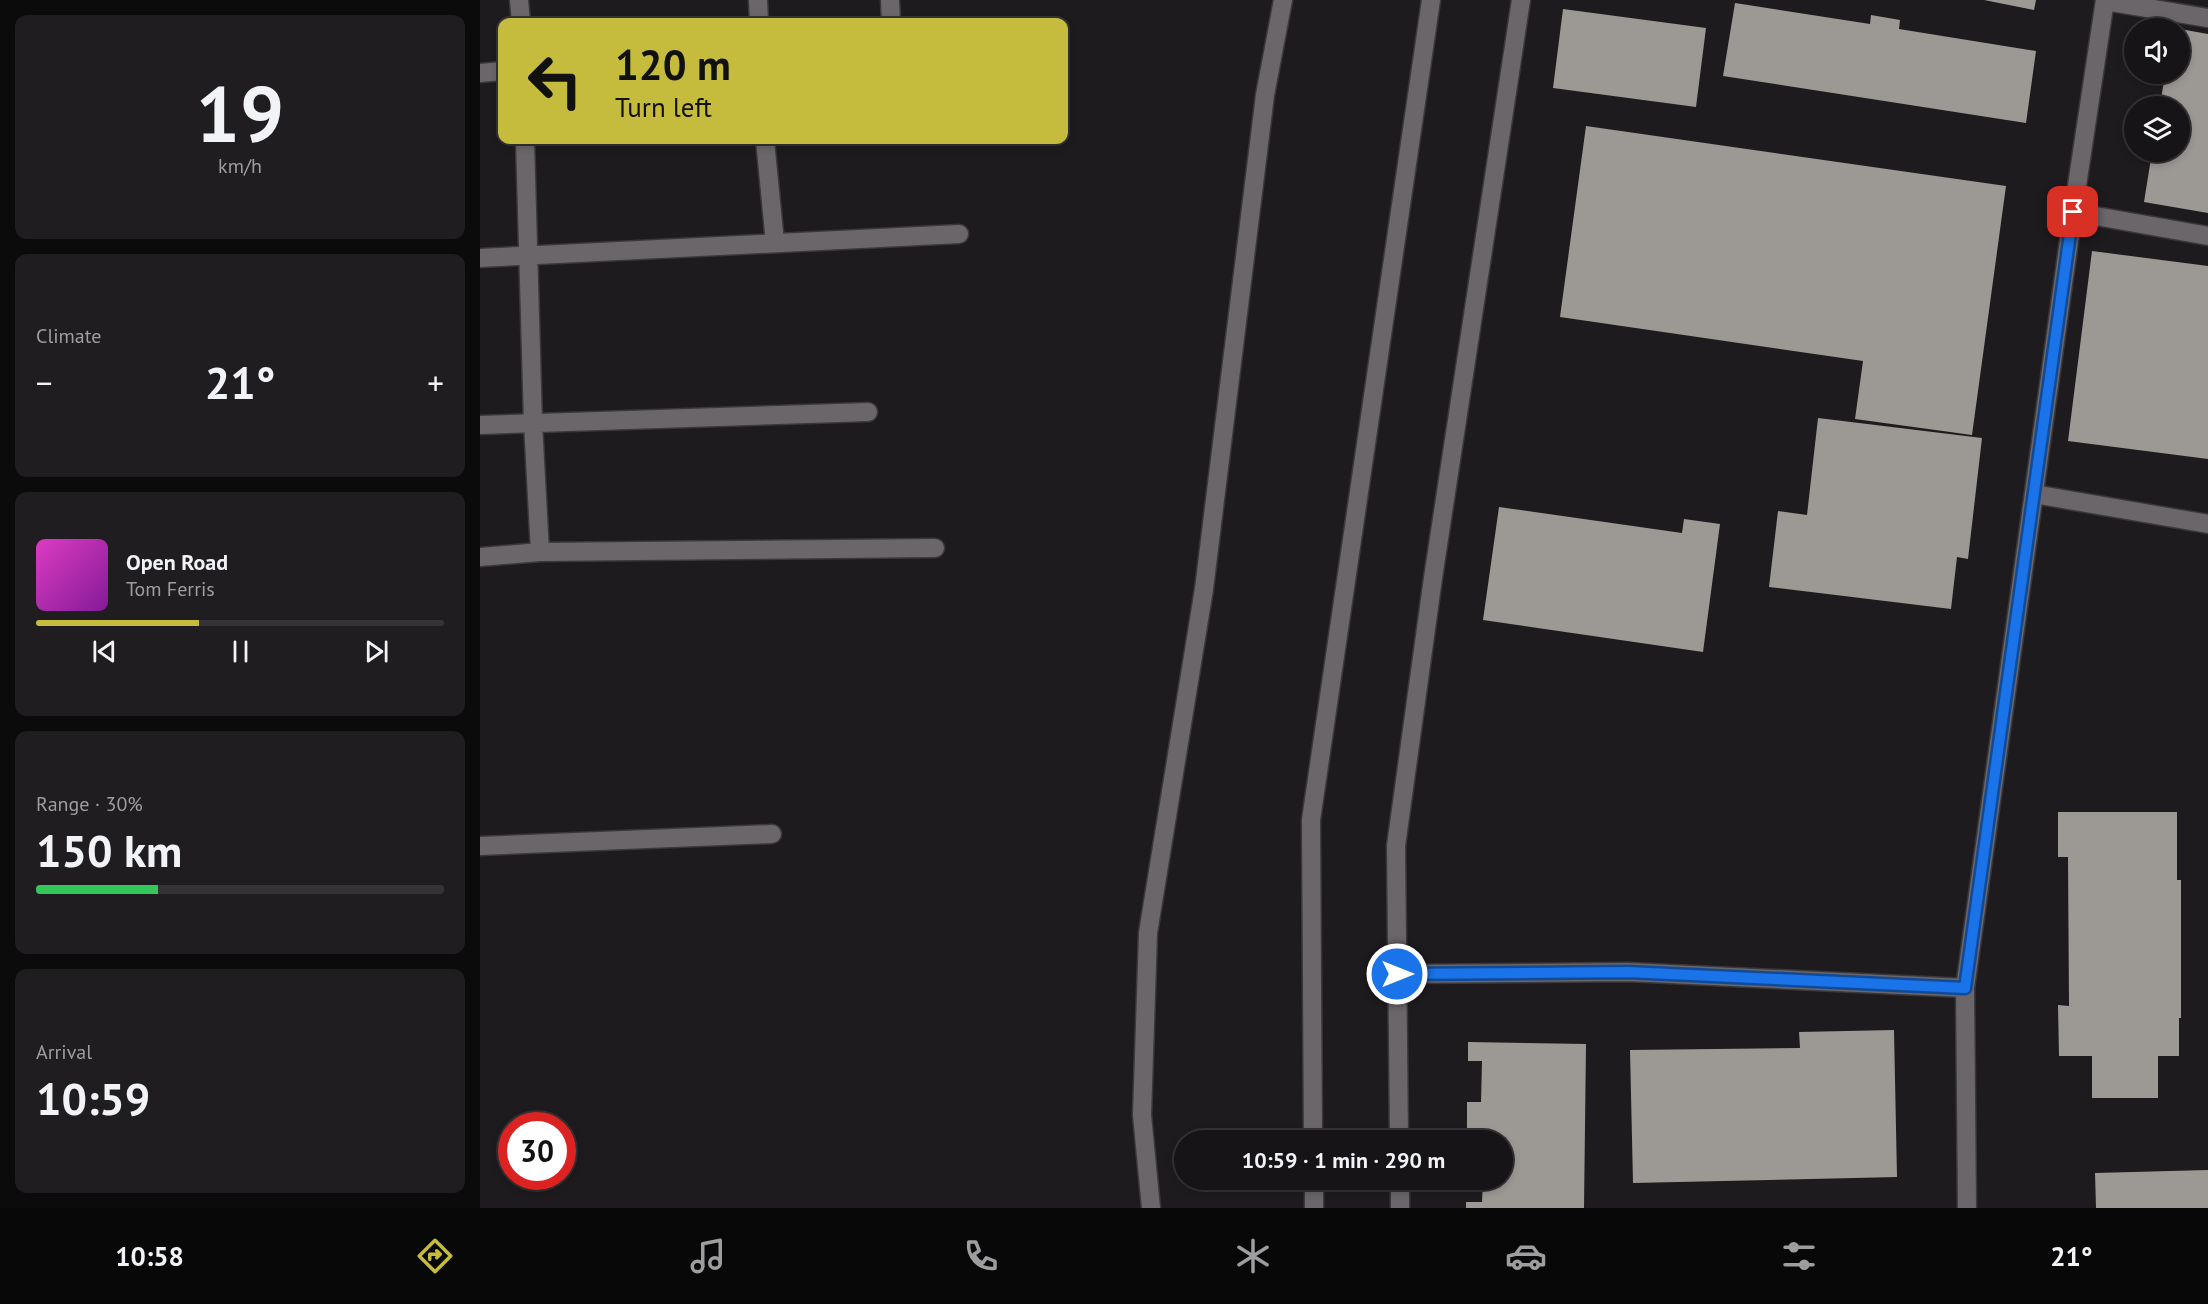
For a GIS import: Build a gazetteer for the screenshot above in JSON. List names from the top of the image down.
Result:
{
  "page": {
    "tile": [
      ["19", "km/h"],
      "Climate",
      ["Range · 30%", "150 km"],
      ["Arrival", "10:59"]
    ],
    "turn": ["120 m", "Turn left"],
    "heat": ["−", "21°", "+"],
    "song": ["Open Road", "Tom Ferris"],
    "limit": "30",
    "trip": "10:59 · 1 min · 290 m",
    "tabs": ["10:58", "21°"]
  }
}
